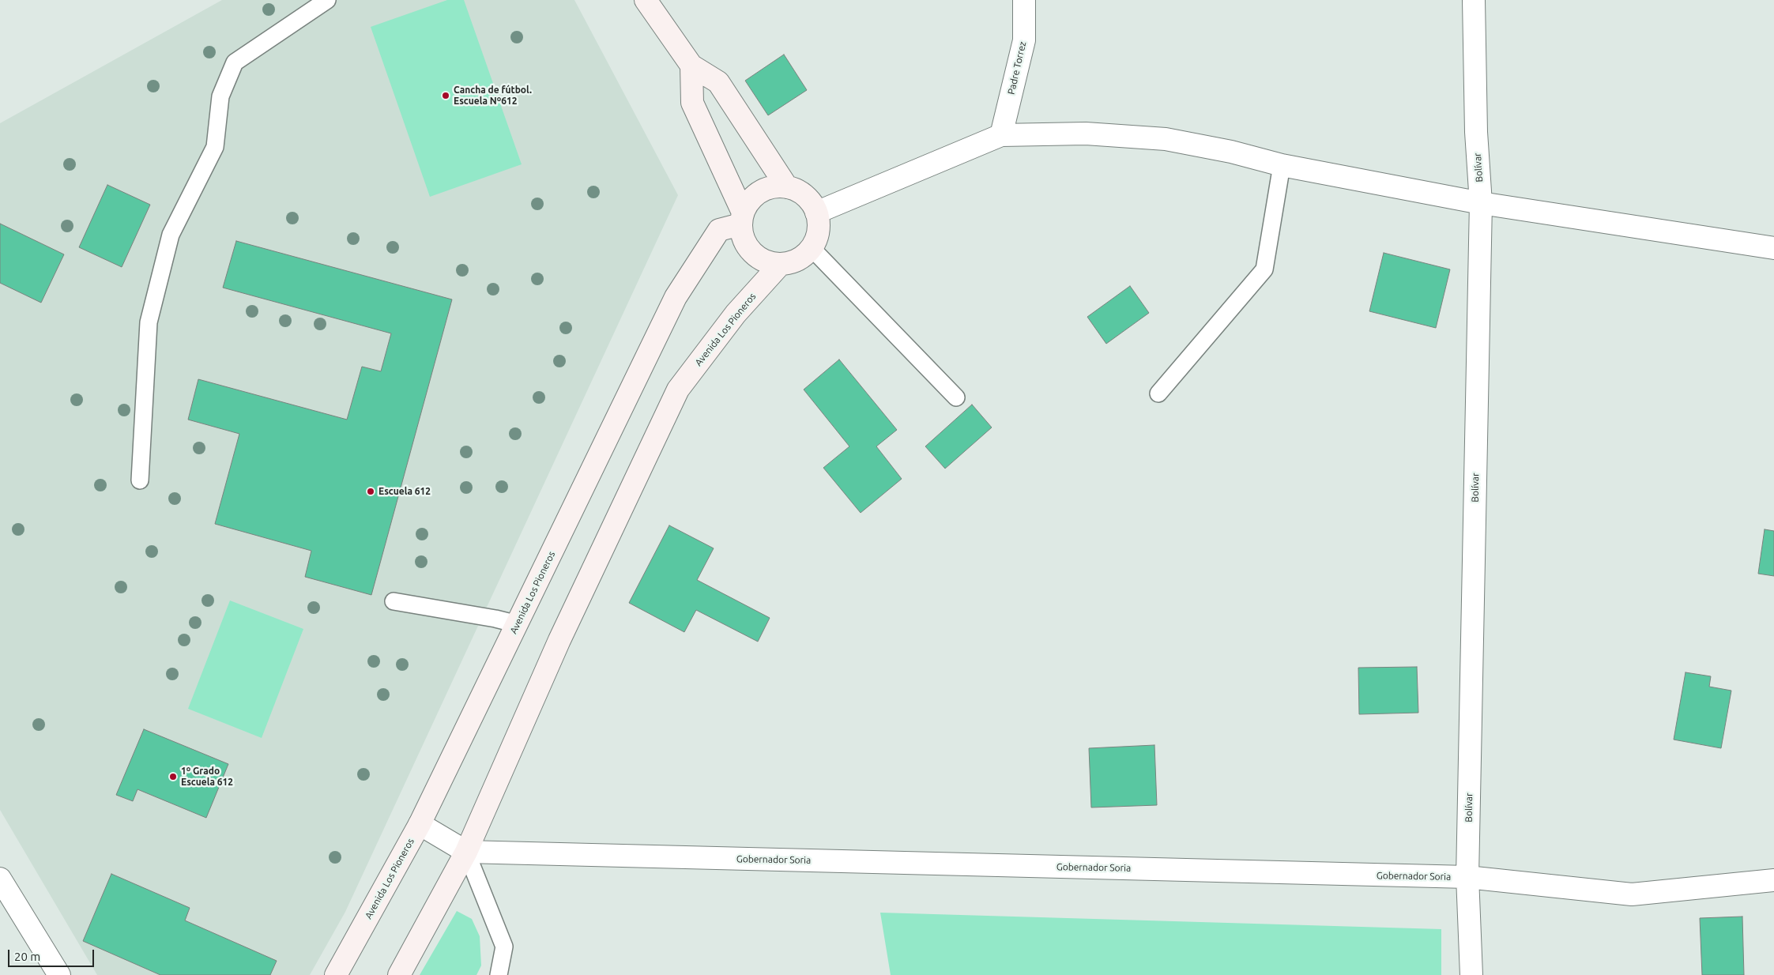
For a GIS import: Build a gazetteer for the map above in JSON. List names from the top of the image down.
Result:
{
  "streets": {
    "main road": ["Avenida Los Pioneros"],
    "street": ["Padre Torrez", "Bolívar", "Gobernador Soria"]
  },
  "crossings": [
    ["Bolívar", "Gobernador Soria"],
    ["Avenida Los Pioneros", "Gobernador Soria"]
  ],
  "places": ["Cancha de fútbol. Escuela Nº612", "Escuela 612", "1º Grado Escuela 612"],
  "scale_bar": "20 m"
}
